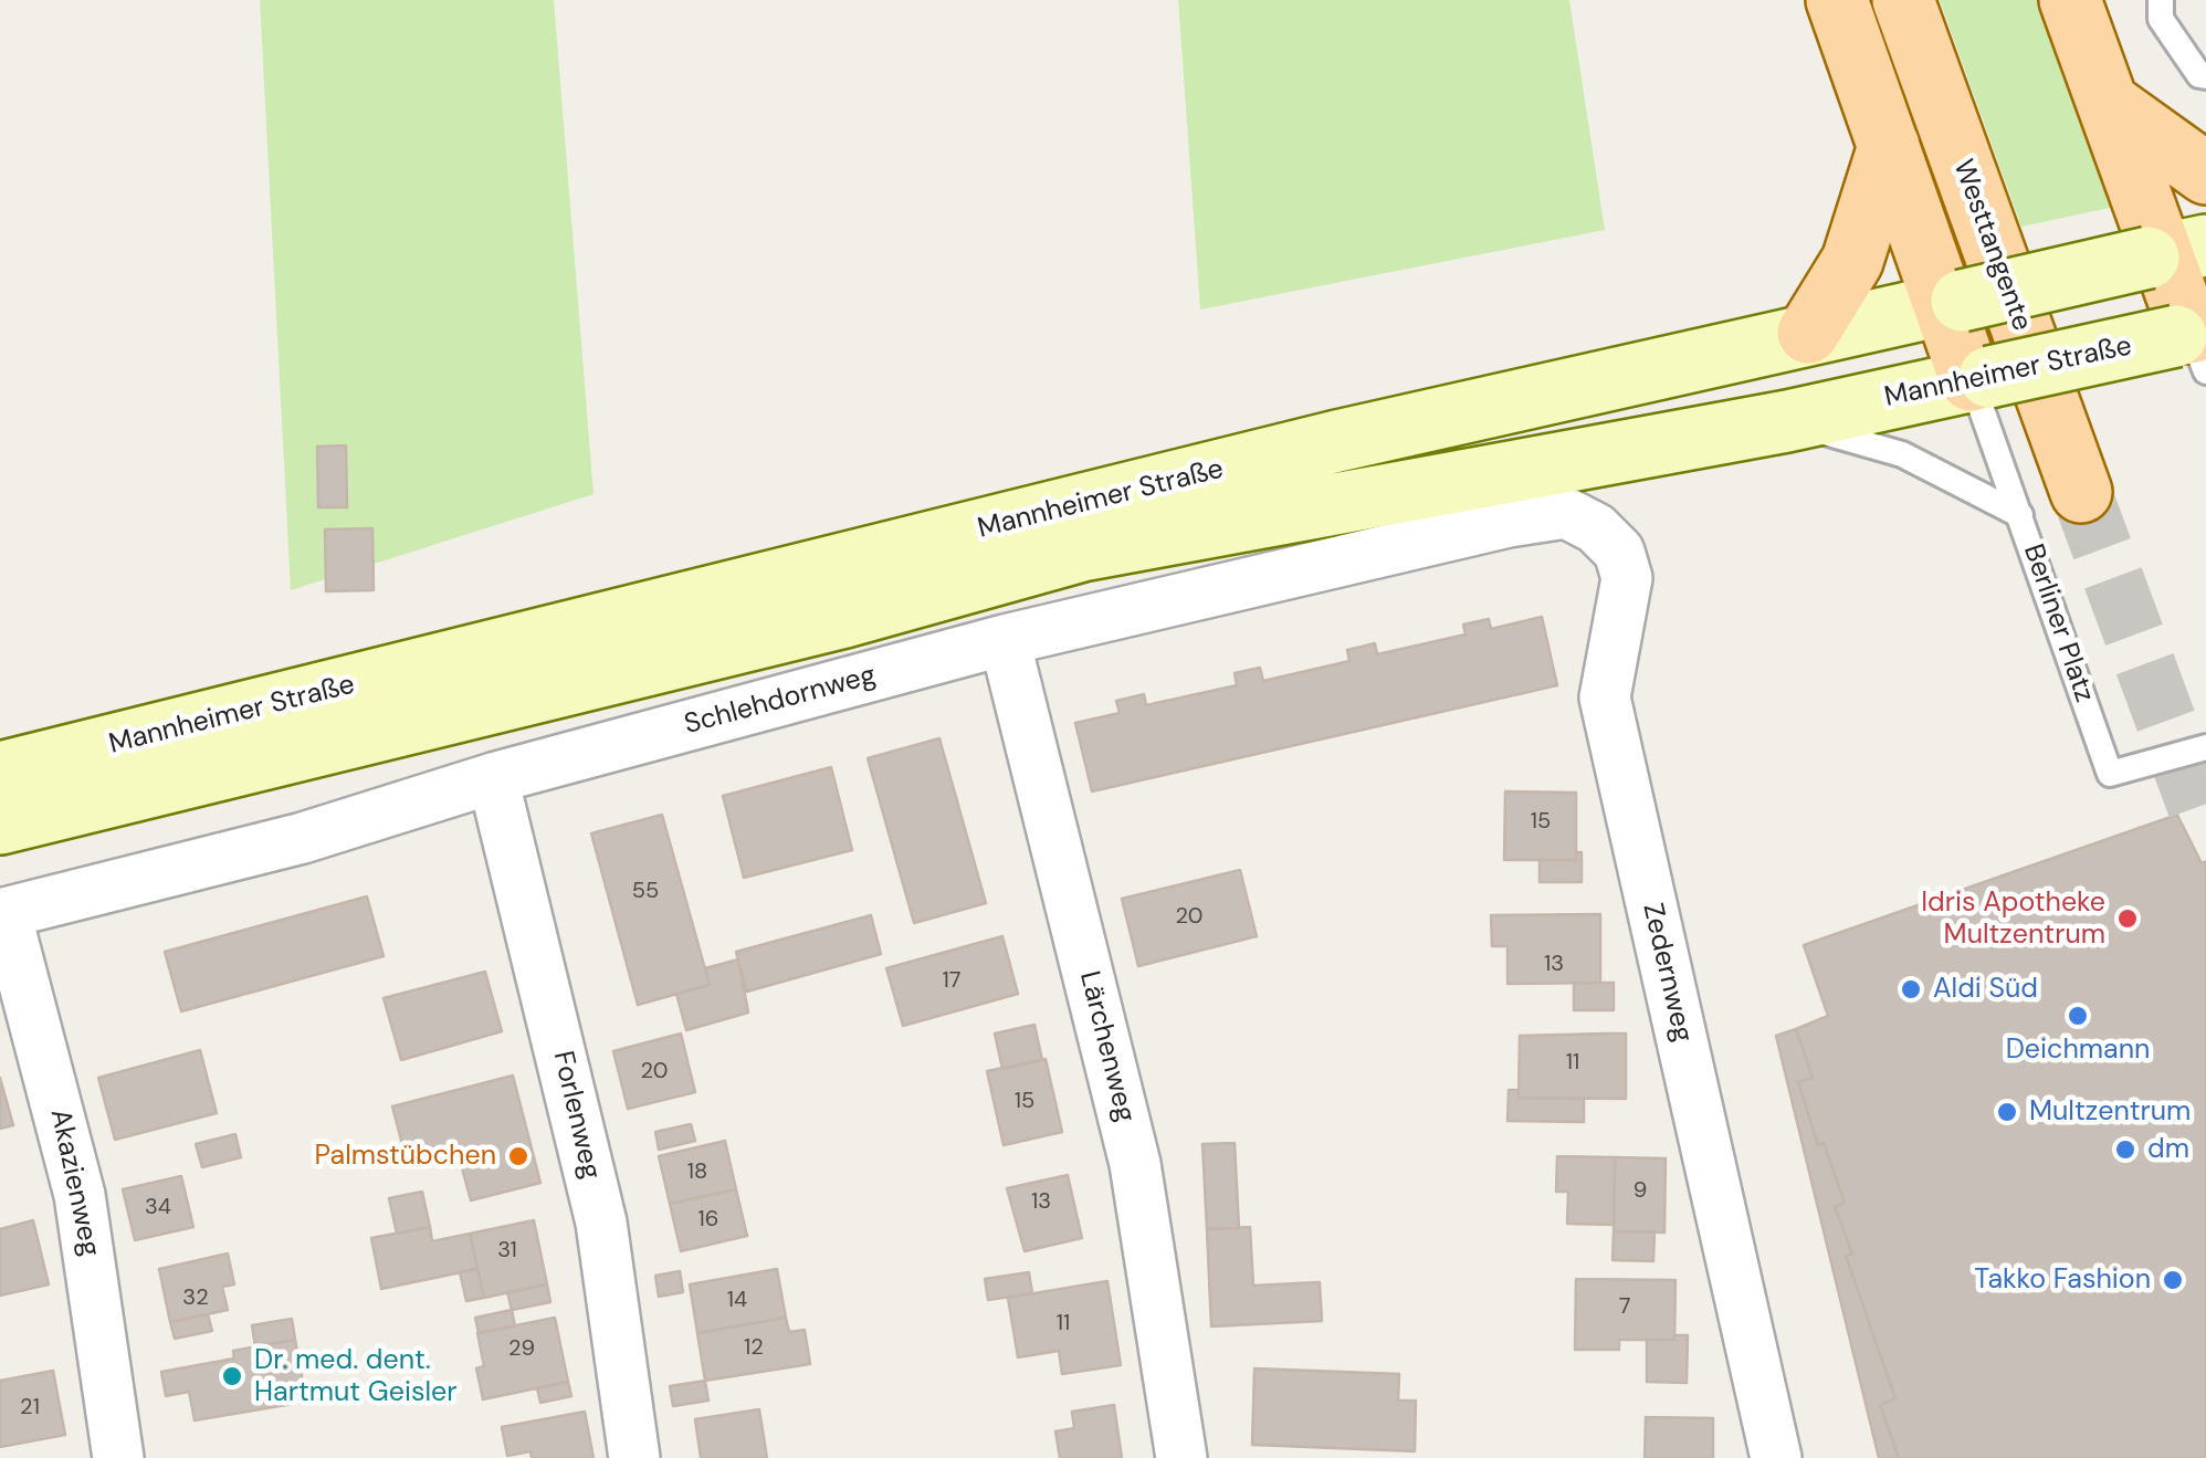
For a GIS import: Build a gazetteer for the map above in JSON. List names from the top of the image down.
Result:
{
  "streets": {
    "main road": ["Westtangente", "Mannheimer Straße"],
    "street": [
      "Schlehdornweg",
      "Zedernweg",
      "Lärchenweg",
      "Forlenweg",
      "Akazienweg"
    ],
    "lane": ["Berliner Platz"]
  },
  "crossings": [
    ["Mannheimer Straße", "Berliner Platz"],
    ["Schlehdornweg", "Zedernweg"],
    ["Schlehdornweg", "Lärchenweg"],
    ["Schlehdornweg", "Forlenweg"],
    ["Schlehdornweg", "Akazienweg"]
  ],
  "places": [
    "Idris Apotheke Multzentrum",
    "Aldi Süd",
    "Deichmann",
    "Multzentrum",
    "dm",
    "Palmstübchen",
    "Takko Fashion",
    "Dr. med. dent. Hartmut Geisler"
  ],
  "house_numbers": [
    "15",
    "55",
    "20",
    "13",
    "17",
    "11",
    "20",
    "15",
    "18",
    "9",
    "13",
    "34",
    "16",
    "31",
    "32",
    "14",
    "7",
    "11",
    "12",
    "29",
    "21"
  ]
}
